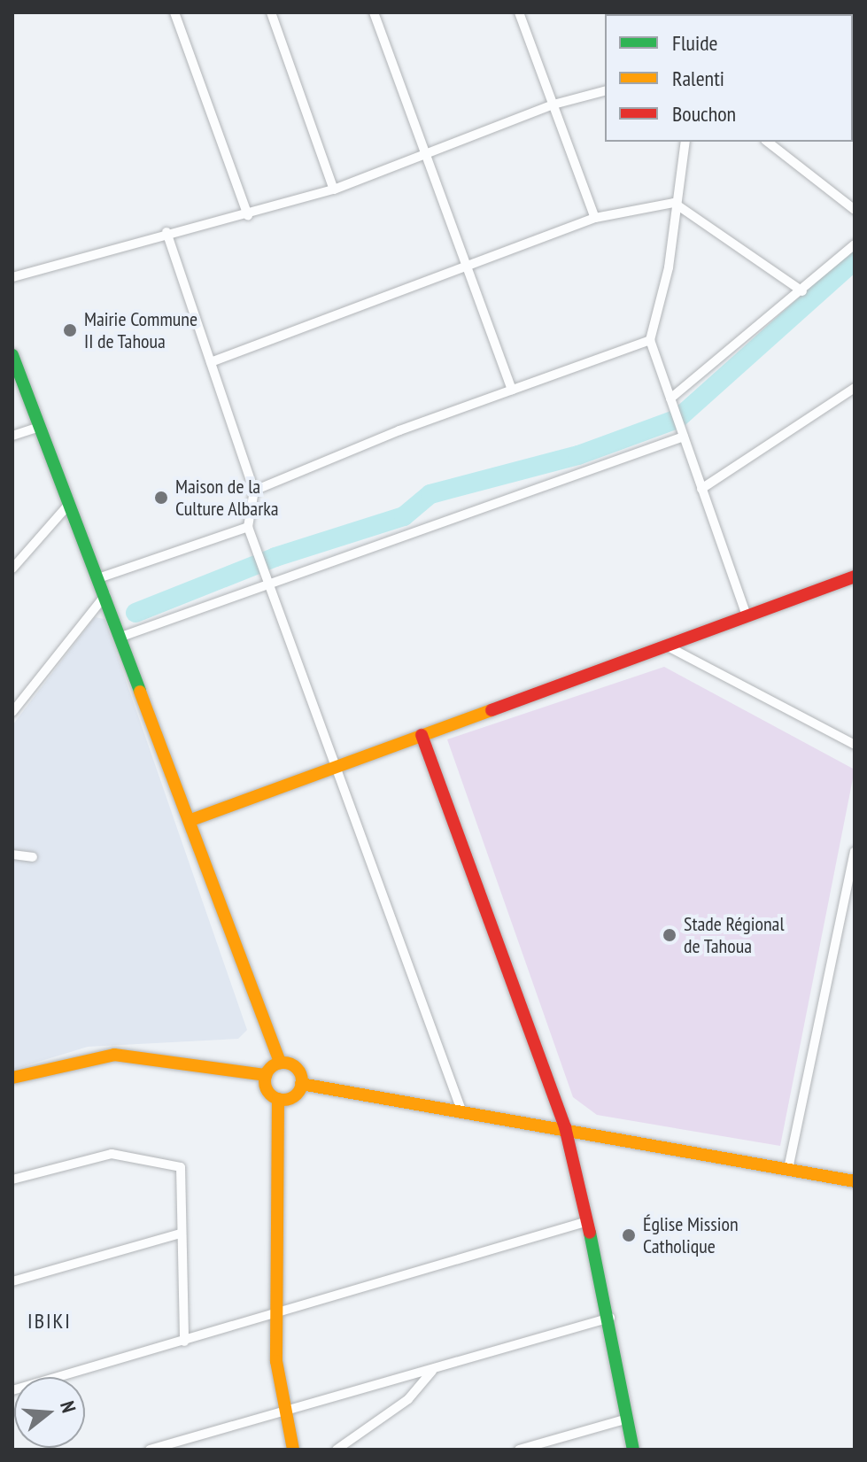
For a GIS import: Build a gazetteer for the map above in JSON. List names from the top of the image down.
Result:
{
  "districts": ["IBIKI"],
  "places": [
    "Mairie Commune II de Tahoua",
    "Maison de la Culture Albarka",
    "Stade Régional de Tahoua",
    "Église Mission Catholique"
  ],
  "legend": ["Fluide", "Ralenti", "Bouchon"],
  "north": "right"
}
